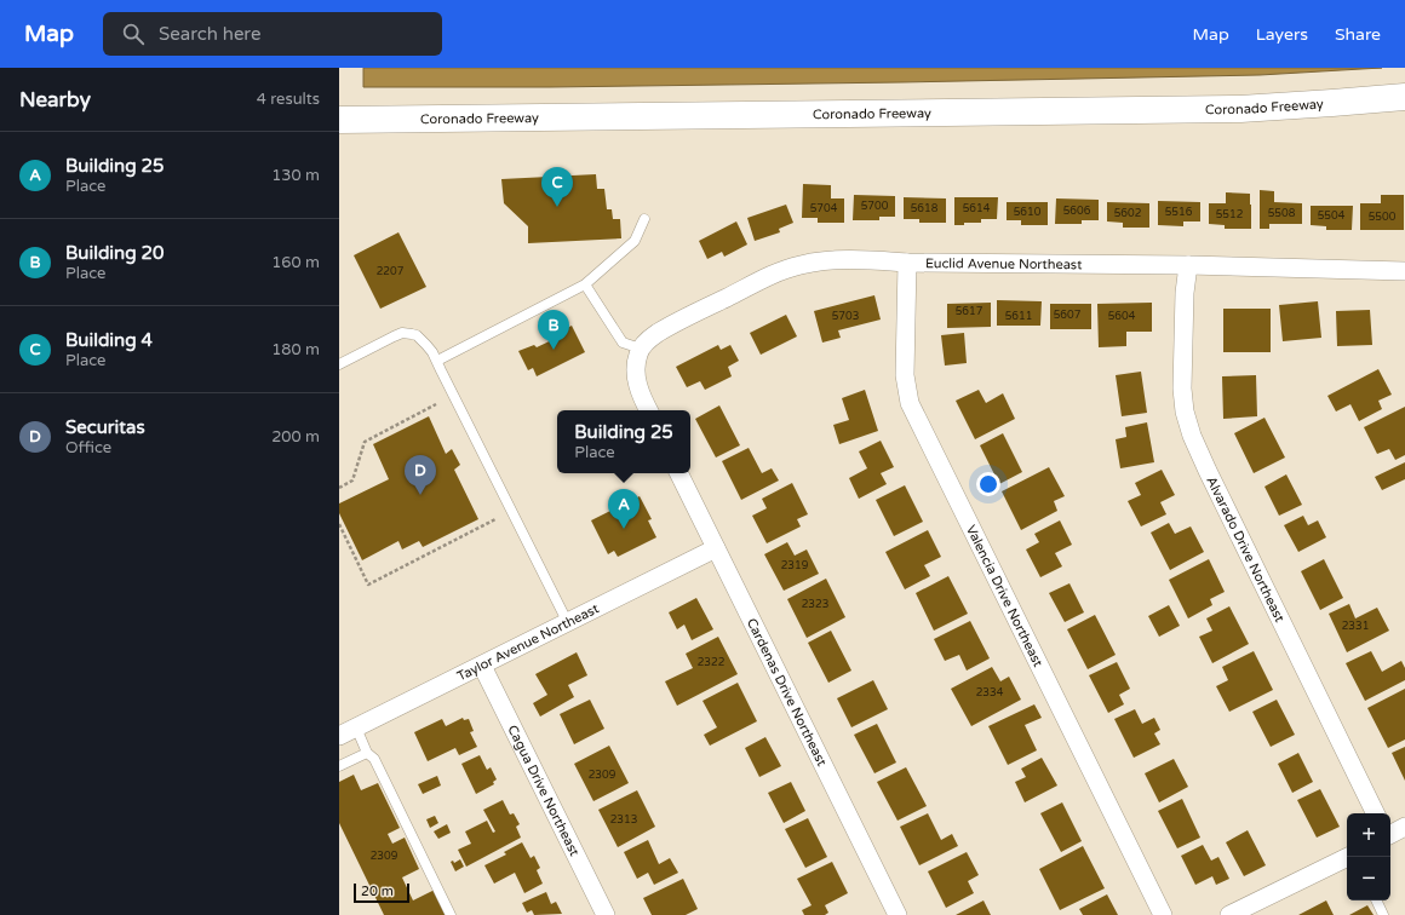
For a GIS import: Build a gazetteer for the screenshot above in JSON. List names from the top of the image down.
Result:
{
  "streets": {
    "highway": ["Coronado Freeway"],
    "street": [
      "Euclid Avenue Northeast",
      "Alvarado Drive Northeast",
      "Valencia Drive Northeast",
      "Taylor Avenue Northeast",
      "Cardenas Drive Northeast",
      "Cagua Drive Northeast"
    ]
  },
  "crossings": [
    ["Euclid Avenue Northeast", "Alvarado Drive Northeast"],
    ["Euclid Avenue Northeast", "Valencia Drive Northeast"],
    ["Taylor Avenue Northeast", "Cardenas Drive Northeast"],
    ["Taylor Avenue Northeast", "Cagua Drive Northeast"]
  ],
  "house_numbers": [
    "5700",
    "5704",
    "5618",
    "5614",
    "5606",
    "5610",
    "5516",
    "5602",
    "5508",
    "5512",
    "5504",
    "5500",
    "2207",
    "5617",
    "5607",
    "5703",
    "5611",
    "5604",
    "2319",
    "2323",
    "2331",
    "2322",
    "2334",
    "2309",
    "2313",
    "2309"
  ],
  "scale_bar": "20 m",
  "page": {
    "header": "Map",
    "search": "Search here",
    "nav": ["Map", "Layers", "Share"],
    "heading": ["Nearby", "4 results"],
    "list": [
      {
        "mark": "A",
        "name": "Building 25",
        "note": "Place",
        "value": "130 m"
      },
      {
        "mark": "B",
        "name": "Building 20",
        "note": "Place",
        "value": "160 m"
      },
      {
        "mark": "C",
        "name": "Building 4",
        "note": "Place",
        "value": "180 m"
      },
      {
        "mark": "D",
        "name": "Securitas",
        "note": "Office",
        "value": "200 m"
      }
    ],
    "pins": [
      "C",
      "B",
      "D",
      "A"
    ],
    "popup": ["Building 25", "Place"],
    "map_buttons": ["+", "−"],
    "scale": "20 m"
  }
}
